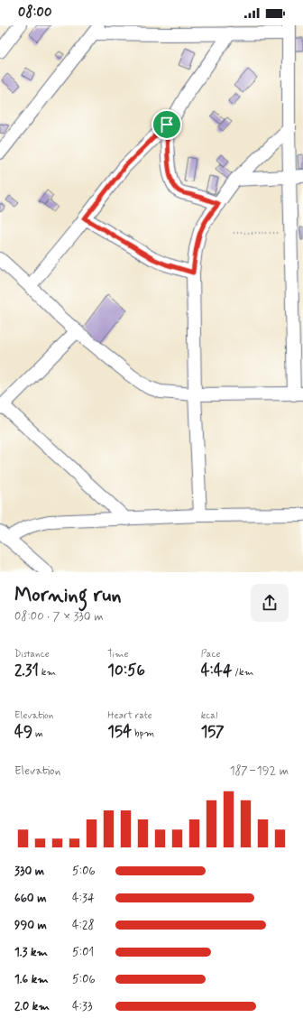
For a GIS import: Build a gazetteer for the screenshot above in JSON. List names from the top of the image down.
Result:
{
  "page": {
    "status": "08:00",
    "heading": ["Morning run", "08:00 · 7 × 330 m"],
    "stats": [
      ["Distance", "2.31 km"],
      ["Time", "10:56"],
      ["Pace", "4:44 /km"],
      ["Elevation", "49 m"],
      ["Heart rate", "154 bpm"],
      ["kcal", "157"]
    ],
    "chart": ["Elevation", "187–192 m"],
    "list": [
      {
        "name": "330 m",
        "note": "5:06"
      },
      {
        "name": "660 m",
        "note": "4:34"
      },
      {
        "name": "990 m",
        "note": "4:28"
      },
      {
        "name": "1.3 km",
        "note": "5:01"
      },
      {
        "name": "1.6 km",
        "note": "5:06"
      },
      {
        "name": "2.0 km",
        "note": "4:33"
      }
    ]
  }
}
